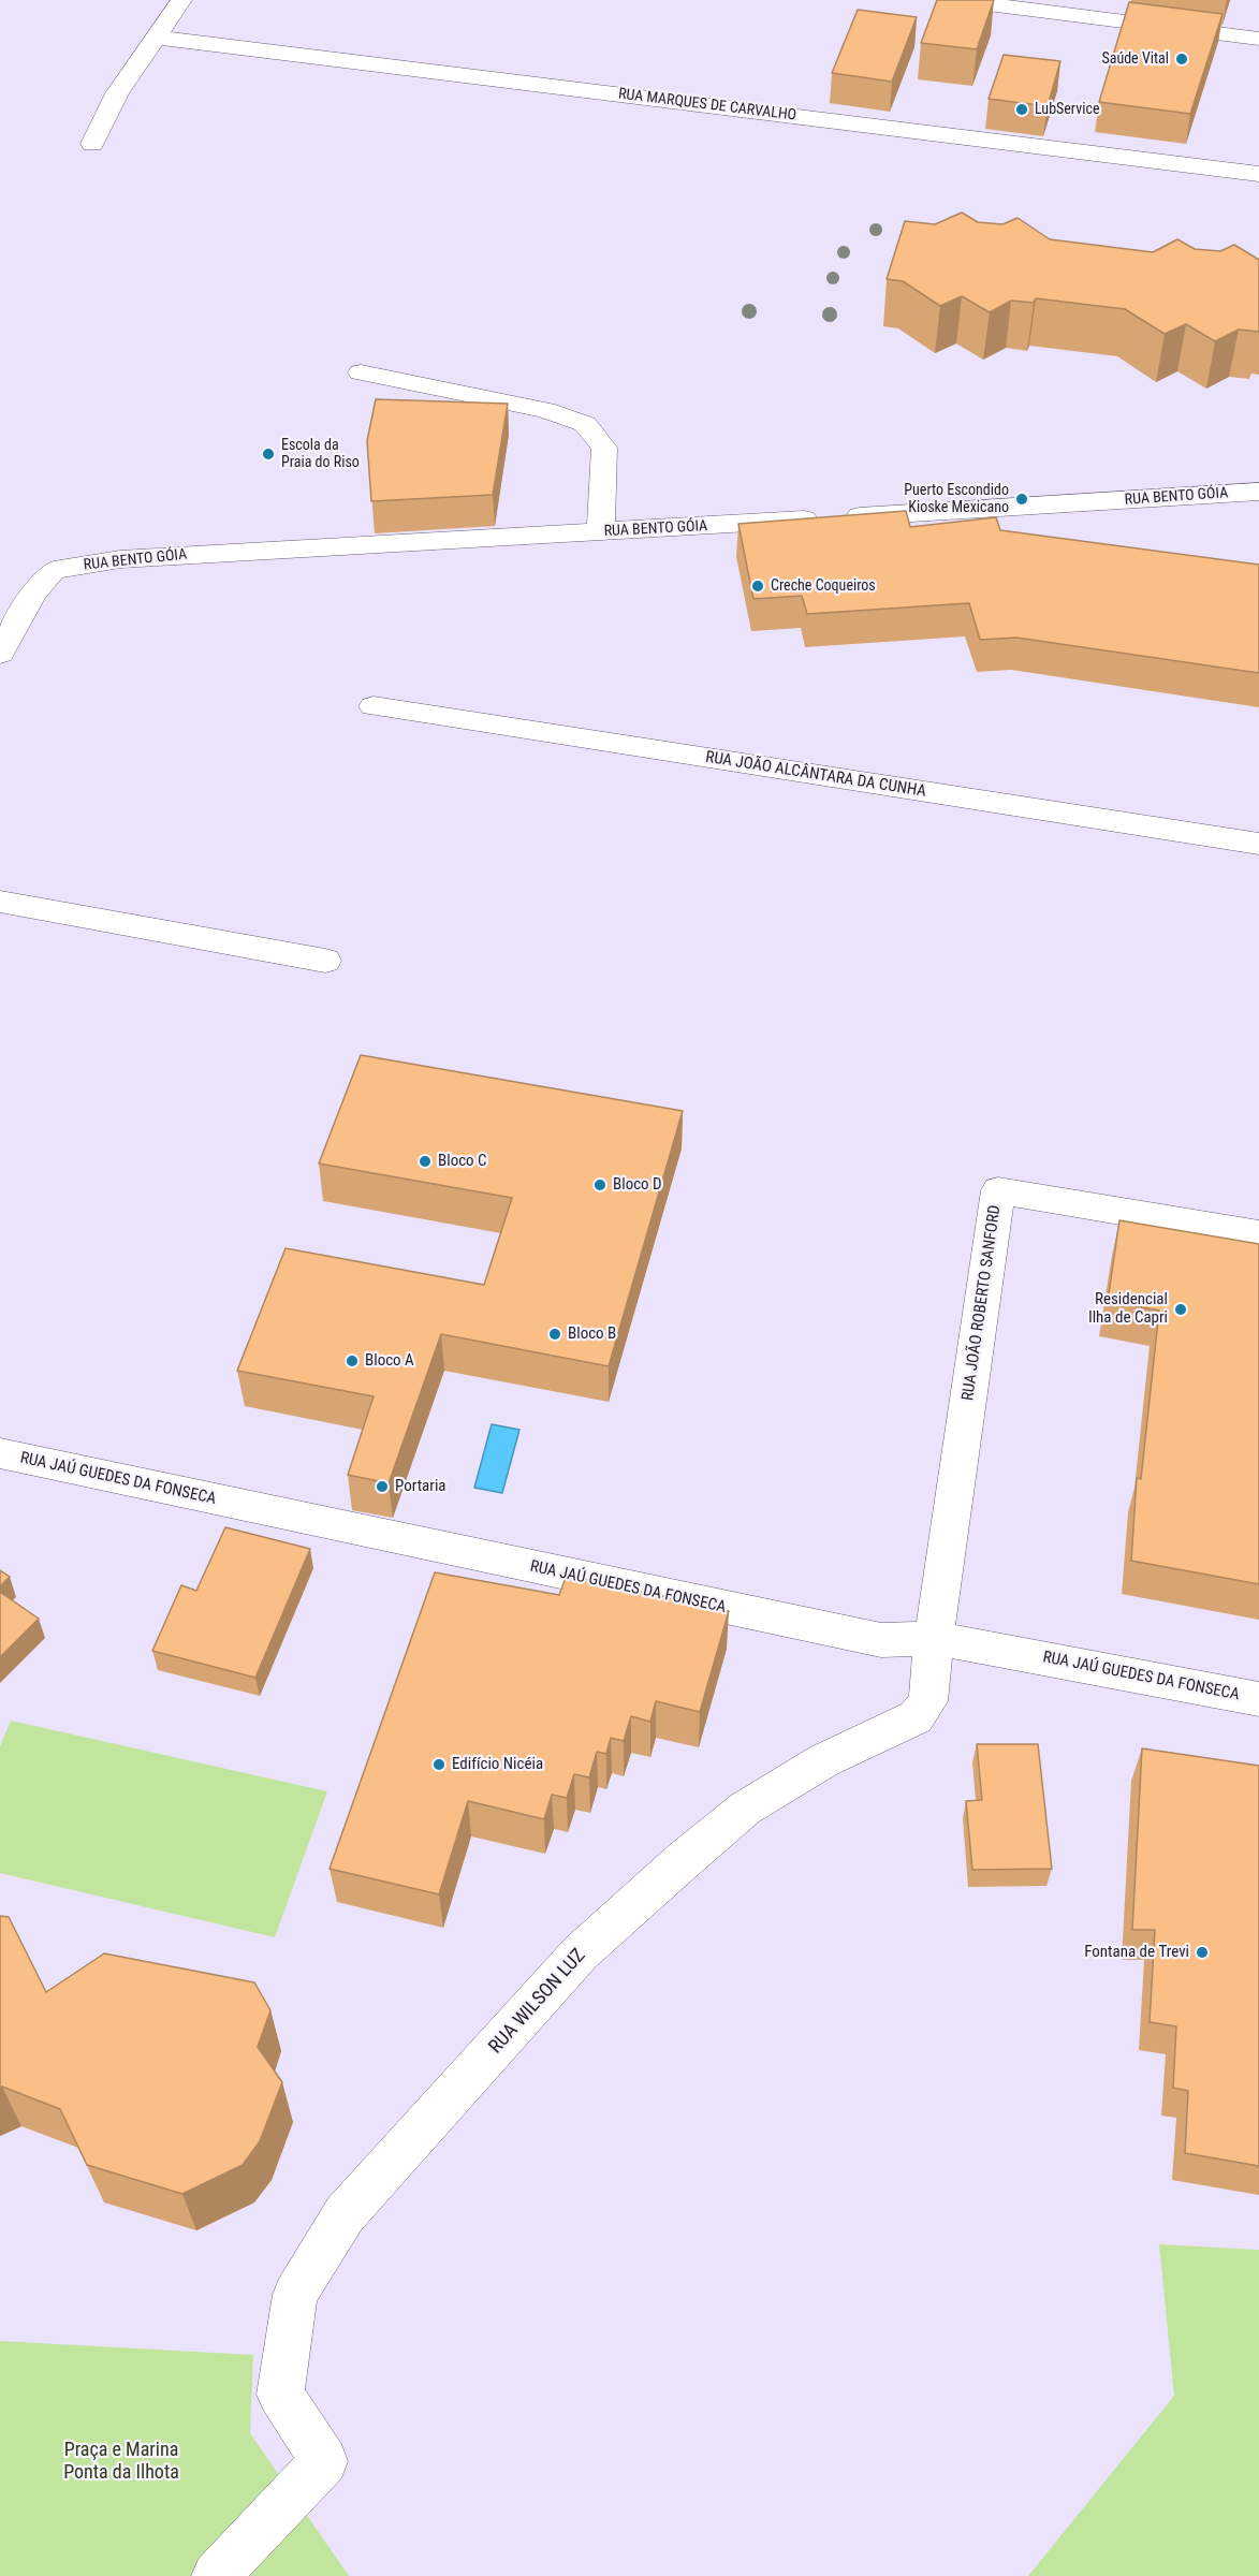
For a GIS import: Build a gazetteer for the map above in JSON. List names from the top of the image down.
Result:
{
  "streets": {
    "street": [
      "RUA MARQUES DE CARVALHO",
      "RUA BENTO GÓIA",
      "RUA JOÃO ALCÂNTARA DA CUNHA",
      "RUA JOÃO ROBERTO SANFORD",
      "RUA JAÚ GUEDES DA FONSECA",
      "RUA WILSON LUZ"
    ]
  },
  "crossings": [
    ["RUA JOÃO ROBERTO SANFORD", "RUA JAÚ GUEDES DA FONSECA"],
    ["RUA JOÃO ROBERTO SANFORD", "RUA WILSON LUZ"],
    ["RUA JAÚ GUEDES DA FONSECA", "RUA WILSON LUZ"]
  ],
  "parks": ["Praça e Marina Ponta da Ilhota"],
  "places": [
    "Saúde Vital",
    "LubService",
    "Escola da Praia do Riso",
    "Puerto Escondido Kioske Mexicano",
    "Creche Coqueiros",
    "Bloco C",
    "Bloco D",
    "Residencial Ilha de Capri",
    "Bloco B",
    "Bloco A",
    "Portaria",
    "Edifício Nicéia",
    "Fontana de Trevi"
  ]
}
